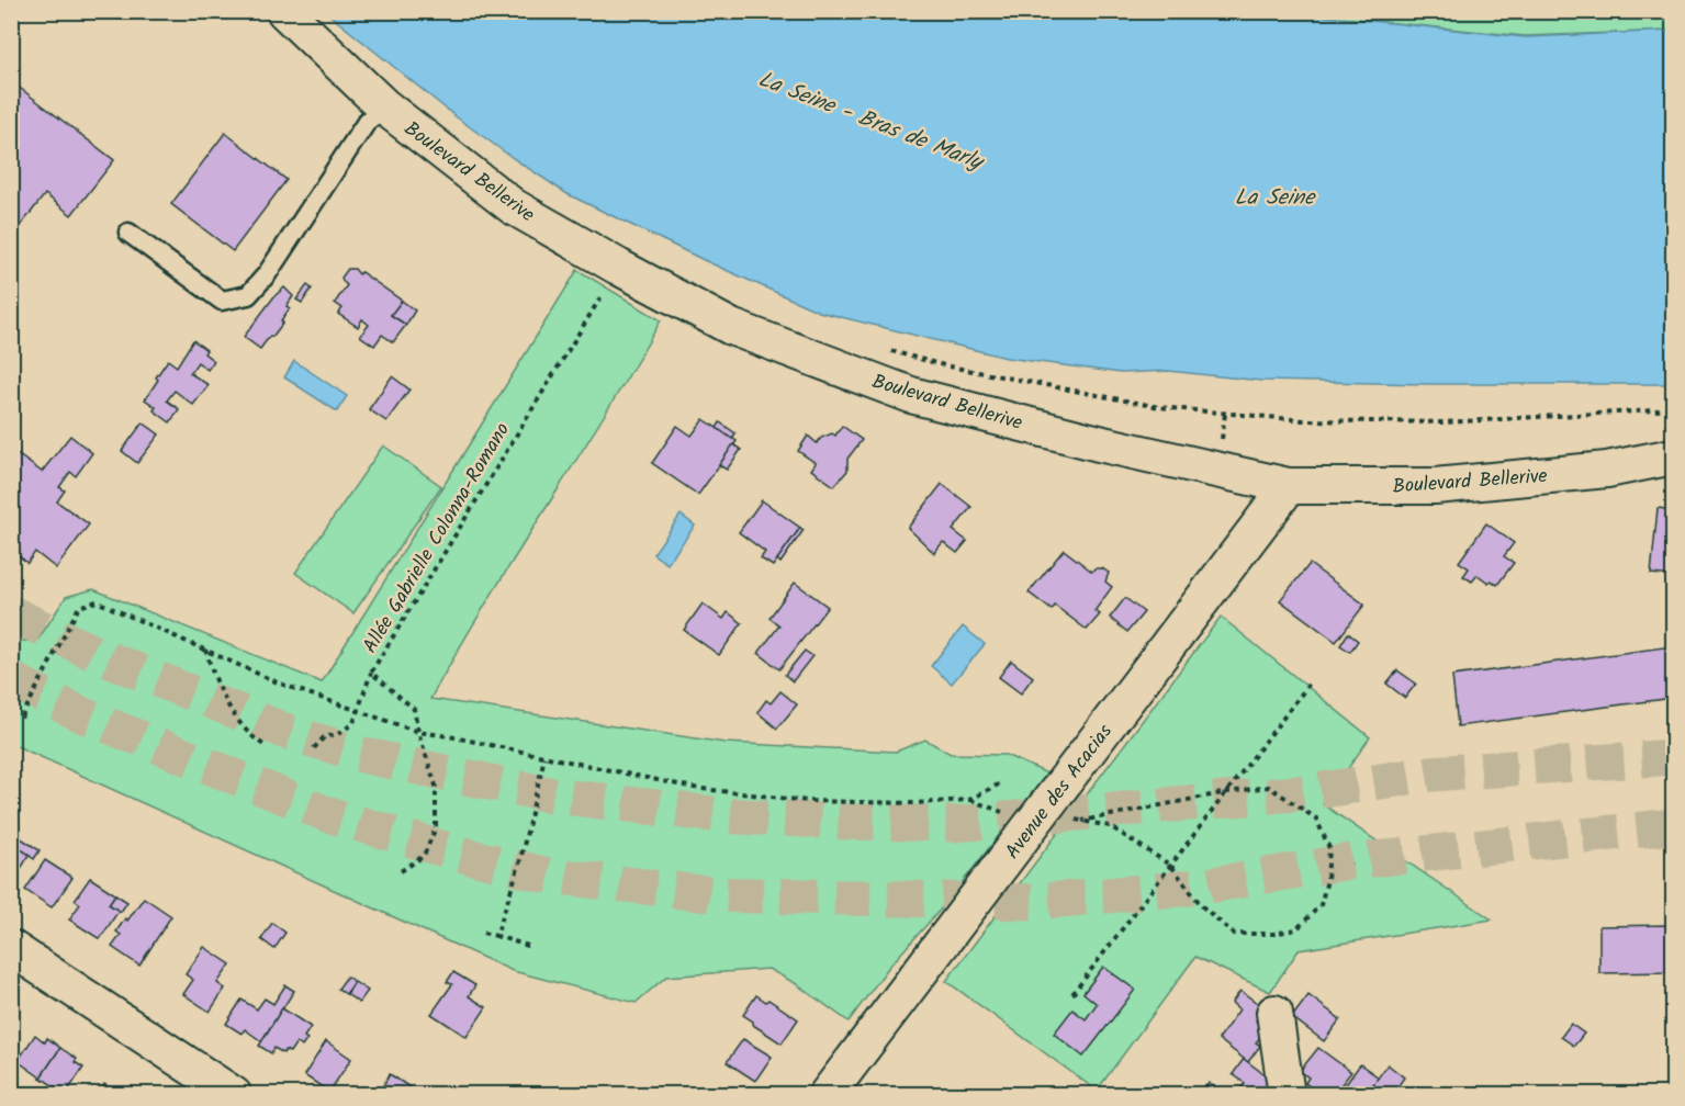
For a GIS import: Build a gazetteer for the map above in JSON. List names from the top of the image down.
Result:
{
  "streets": {
    "street": ["Boulevard Bellerive", "Avenue des Acacias"],
    "path": ["Allée Gabrielle Colonna-Romano"]
  },
  "crossings": [
    ["Boulevard Bellerive", "Allée Gabrielle Colonna-Romano"],
    ["Boulevard Bellerive", "Avenue des Acacias"]
  ],
  "water": ["La Seine - Bras de Marly", "La Seine"]
}
